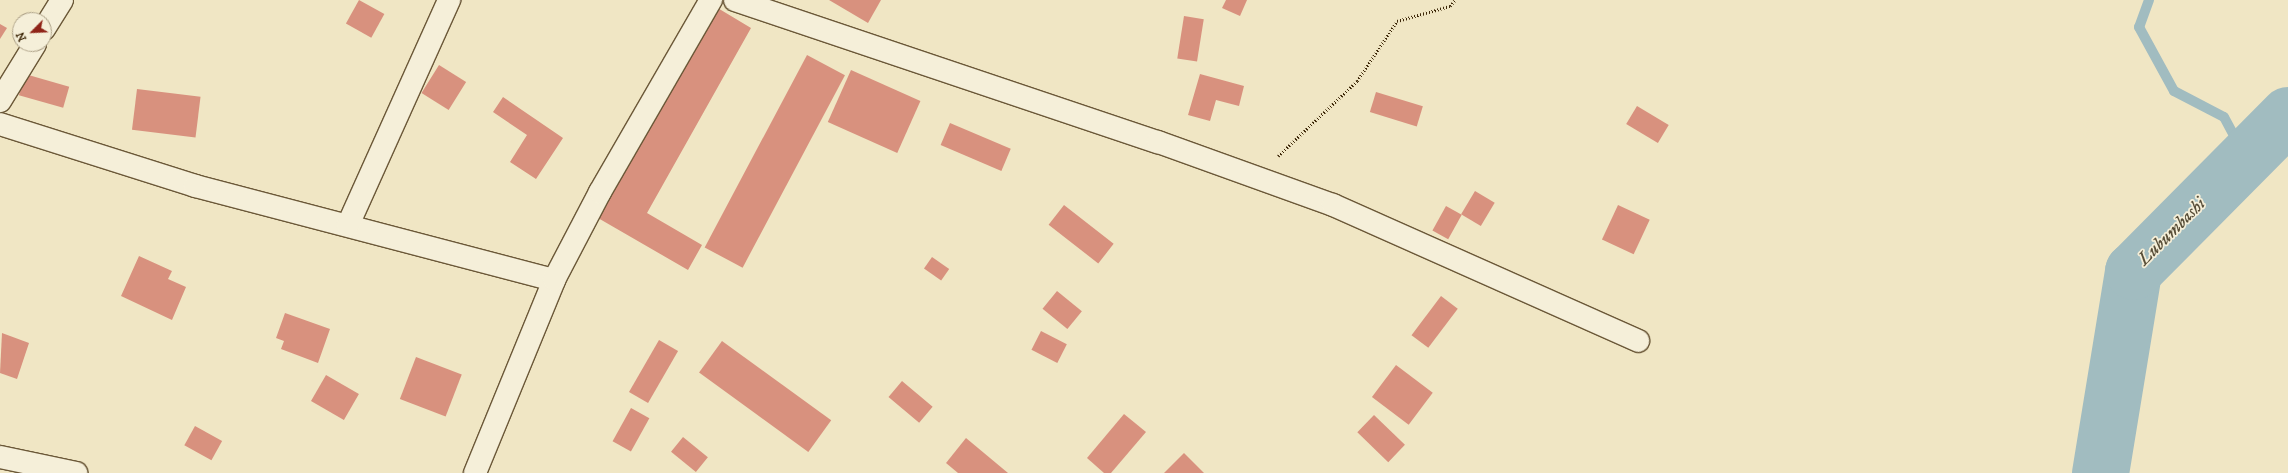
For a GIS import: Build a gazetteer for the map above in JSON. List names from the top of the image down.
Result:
{
  "water": ["Lubumbashi"],
  "north": "bottom left"
}
